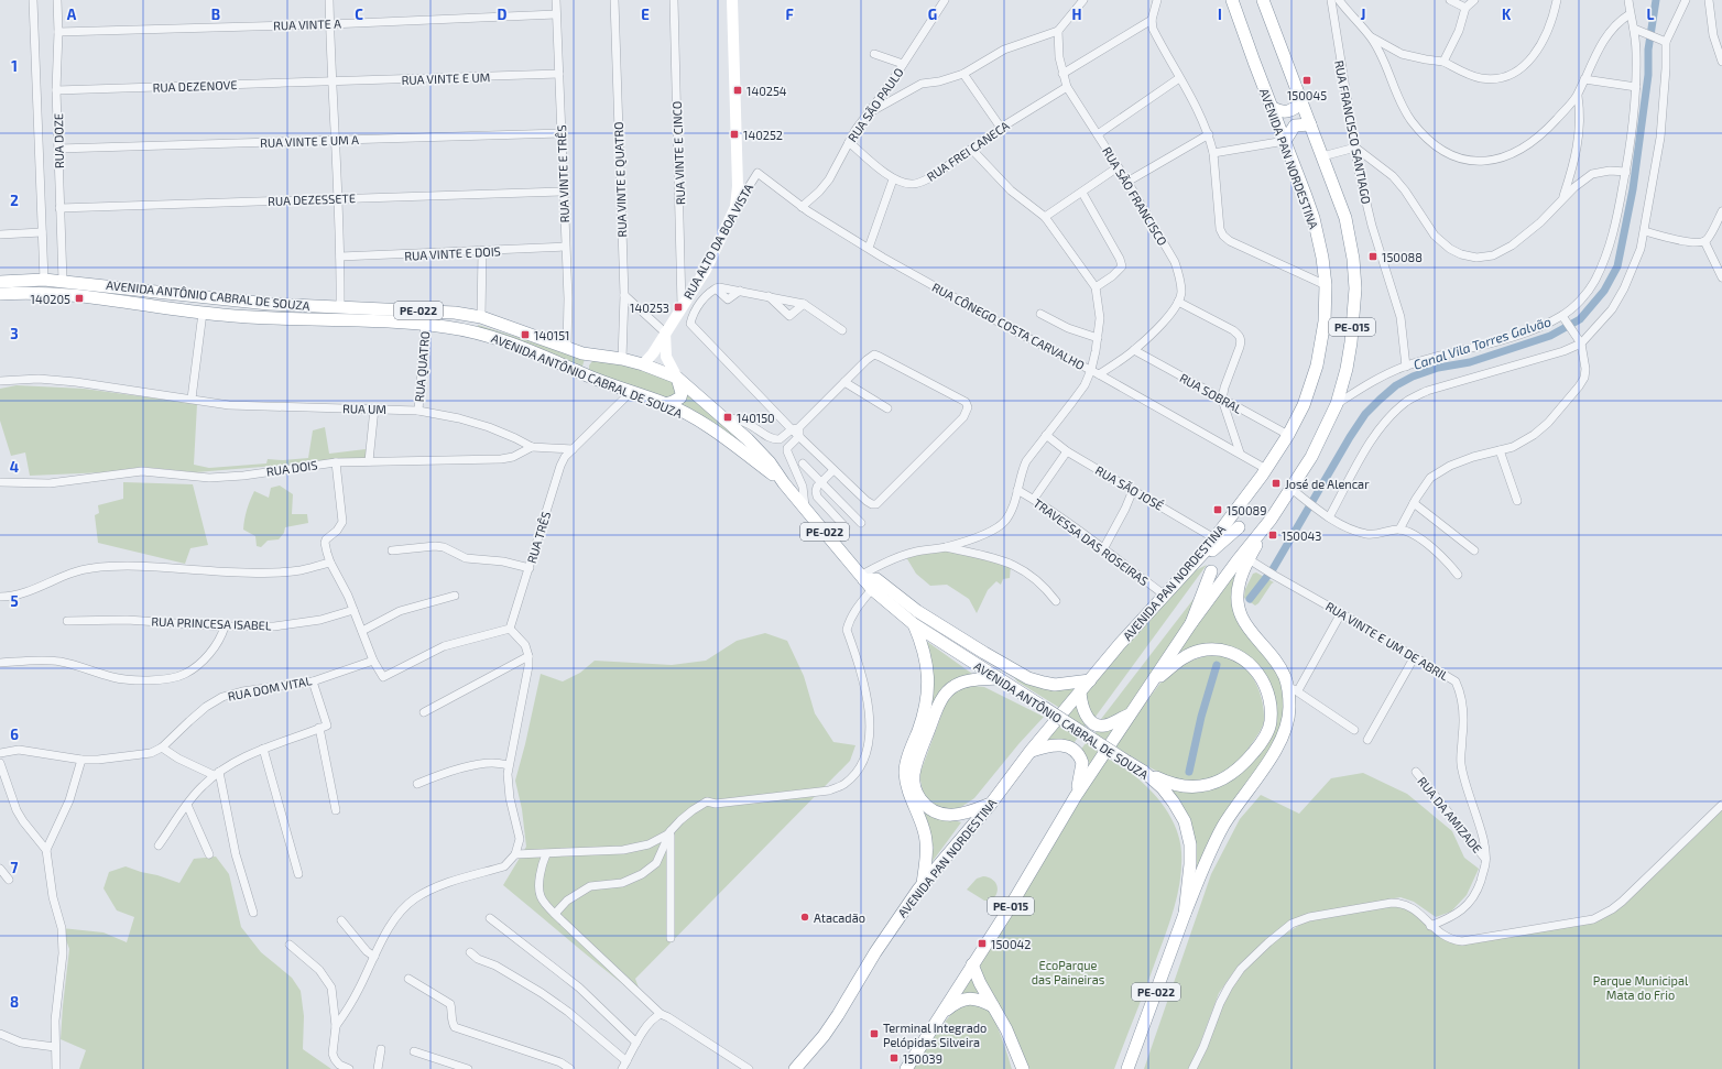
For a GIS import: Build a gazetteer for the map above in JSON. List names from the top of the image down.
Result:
{
  "streets": {
    "highway": [
      "AVENIDA PAN NORDESTINA",
      "AVENIDA ANTÔNIO CABRAL DE SOUZA",
      "PE-022",
      "PE-015"
    ],
    "main road": ["RUA ALTO DA BOA VISTA"],
    "street": [
      "RUA VINTE A",
      "RUA VINTE E UM",
      "RUA DEZENOVE",
      "RUA SÃO PAULO",
      "RUA FRANCISCO SANTIAGO",
      "RUA DOZE",
      "RUA VINTE E UM A",
      "RUA FREI CANECA",
      "RUA VINTE E CINCO",
      "RUA VINTE E TRÊS",
      "RUA VINTE E QUATRO",
      "RUA SÃO FRANCISCO",
      "RUA DEZESSETE",
      "RUA VINTE E DOIS",
      "RUA CÔNEGO COSTA CARVALHO",
      "RUA QUATRO",
      "RUA SOBRAL",
      "RUA UM",
      "RUA DOIS",
      "RUA SÃO JOSÉ",
      "RUA TRÊS",
      "TRAVESSA DAS ROSEIRAS",
      "RUA PRINCESA ISABEL",
      "RUA VINTE E UM DE ABRIL",
      "RUA DOM VITAL",
      "RUA DA AMIZADE"
    ]
  },
  "crossings": [
    ["RUA VINTE A", "RUA DOZE"],
    ["RUA VINTE A", "RUA VINTE E TRÊS"],
    ["RUA VINTE E UM", "RUA DEZENOVE"],
    ["RUA VINTE E UM", "RUA VINTE E TRÊS"],
    ["RUA DEZENOVE", "RUA DOZE"],
    ["RUA SÃO PAULO", "RUA FREI CANECA"],
    ["RUA SÃO PAULO", "RUA CÔNEGO COSTA CARVALHO"],
    ["RUA DOZE", "RUA VINTE E UM A"],
    ["RUA DOZE", "RUA DEZESSETE"],
    ["RUA DOZE", "AVENIDA ANTÔNIO CABRAL DE SOUZA"],
    ["RUA VINTE E UM A", "RUA VINTE E TRÊS"],
    ["RUA FREI CANECA", "RUA SÃO FRANCISCO"],
    ["RUA VINTE E CINCO", "RUA ALTO DA BOA VISTA"],
    ["AVENIDA PAN NORDESTINA", "RUA CÔNEGO COSTA CARVALHO"],
    ["AVENIDA PAN NORDESTINA", "RUA SOBRAL"],
    ["AVENIDA PAN NORDESTINA", "RUA SÃO JOSÉ"],
    ["AVENIDA PAN NORDESTINA", "TRAVESSA DAS ROSEIRAS"],
    ["RUA VINTE E TRÊS", "RUA DEZESSETE"],
    ["RUA VINTE E TRÊS", "RUA VINTE E DOIS"],
    ["RUA VINTE E TRÊS", "AVENIDA ANTÔNIO CABRAL DE SOUZA"],
    ["RUA VINTE E QUATRO", "AVENIDA ANTÔNIO CABRAL DE SOUZA"],
    ["RUA ALTO DA BOA VISTA", "AVENIDA ANTÔNIO CABRAL DE SOUZA"],
    ["RUA ALTO DA BOA VISTA", "RUA CÔNEGO COSTA CARVALHO"],
    ["AVENIDA ANTÔNIO CABRAL DE SOUZA", "RUA QUATRO"],
    ["AVENIDA ANTÔNIO CABRAL DE SOUZA", "RUA TRÊS"],
    ["PE-015", "RUA VINTE E UM DE ABRIL"],
    ["RUA QUATRO", "RUA UM"],
    ["RUA UM", "RUA DOIS"],
    ["RUA VINTE E UM DE ABRIL", "RUA DA AMIZADE"]
  ],
  "water": ["Canal Vila Torres Galvão"],
  "parks": ["EcoParque das Paineiras", "Parque Municipal Mata do Frio"],
  "places": {
    "transit": [
      "150045",
      "140254",
      "140252",
      "150088",
      "140205",
      "140253",
      "140151",
      "140150",
      "José de Alencar",
      "150089",
      "150043",
      "150042",
      "Terminal Integrado Pelópidas Silveira",
      "150039"
    ],
    "other": ["Atacadão"]
  },
  "grid": {
    "columns": [
      "A",
      "B",
      "C",
      "D",
      "E",
      "F",
      "G",
      "H",
      "I",
      "J",
      "K",
      "L"
    ],
    "rows": [
      "1",
      "2",
      "3",
      "4",
      "5",
      "6",
      "7",
      "8"
    ]
  }
}
